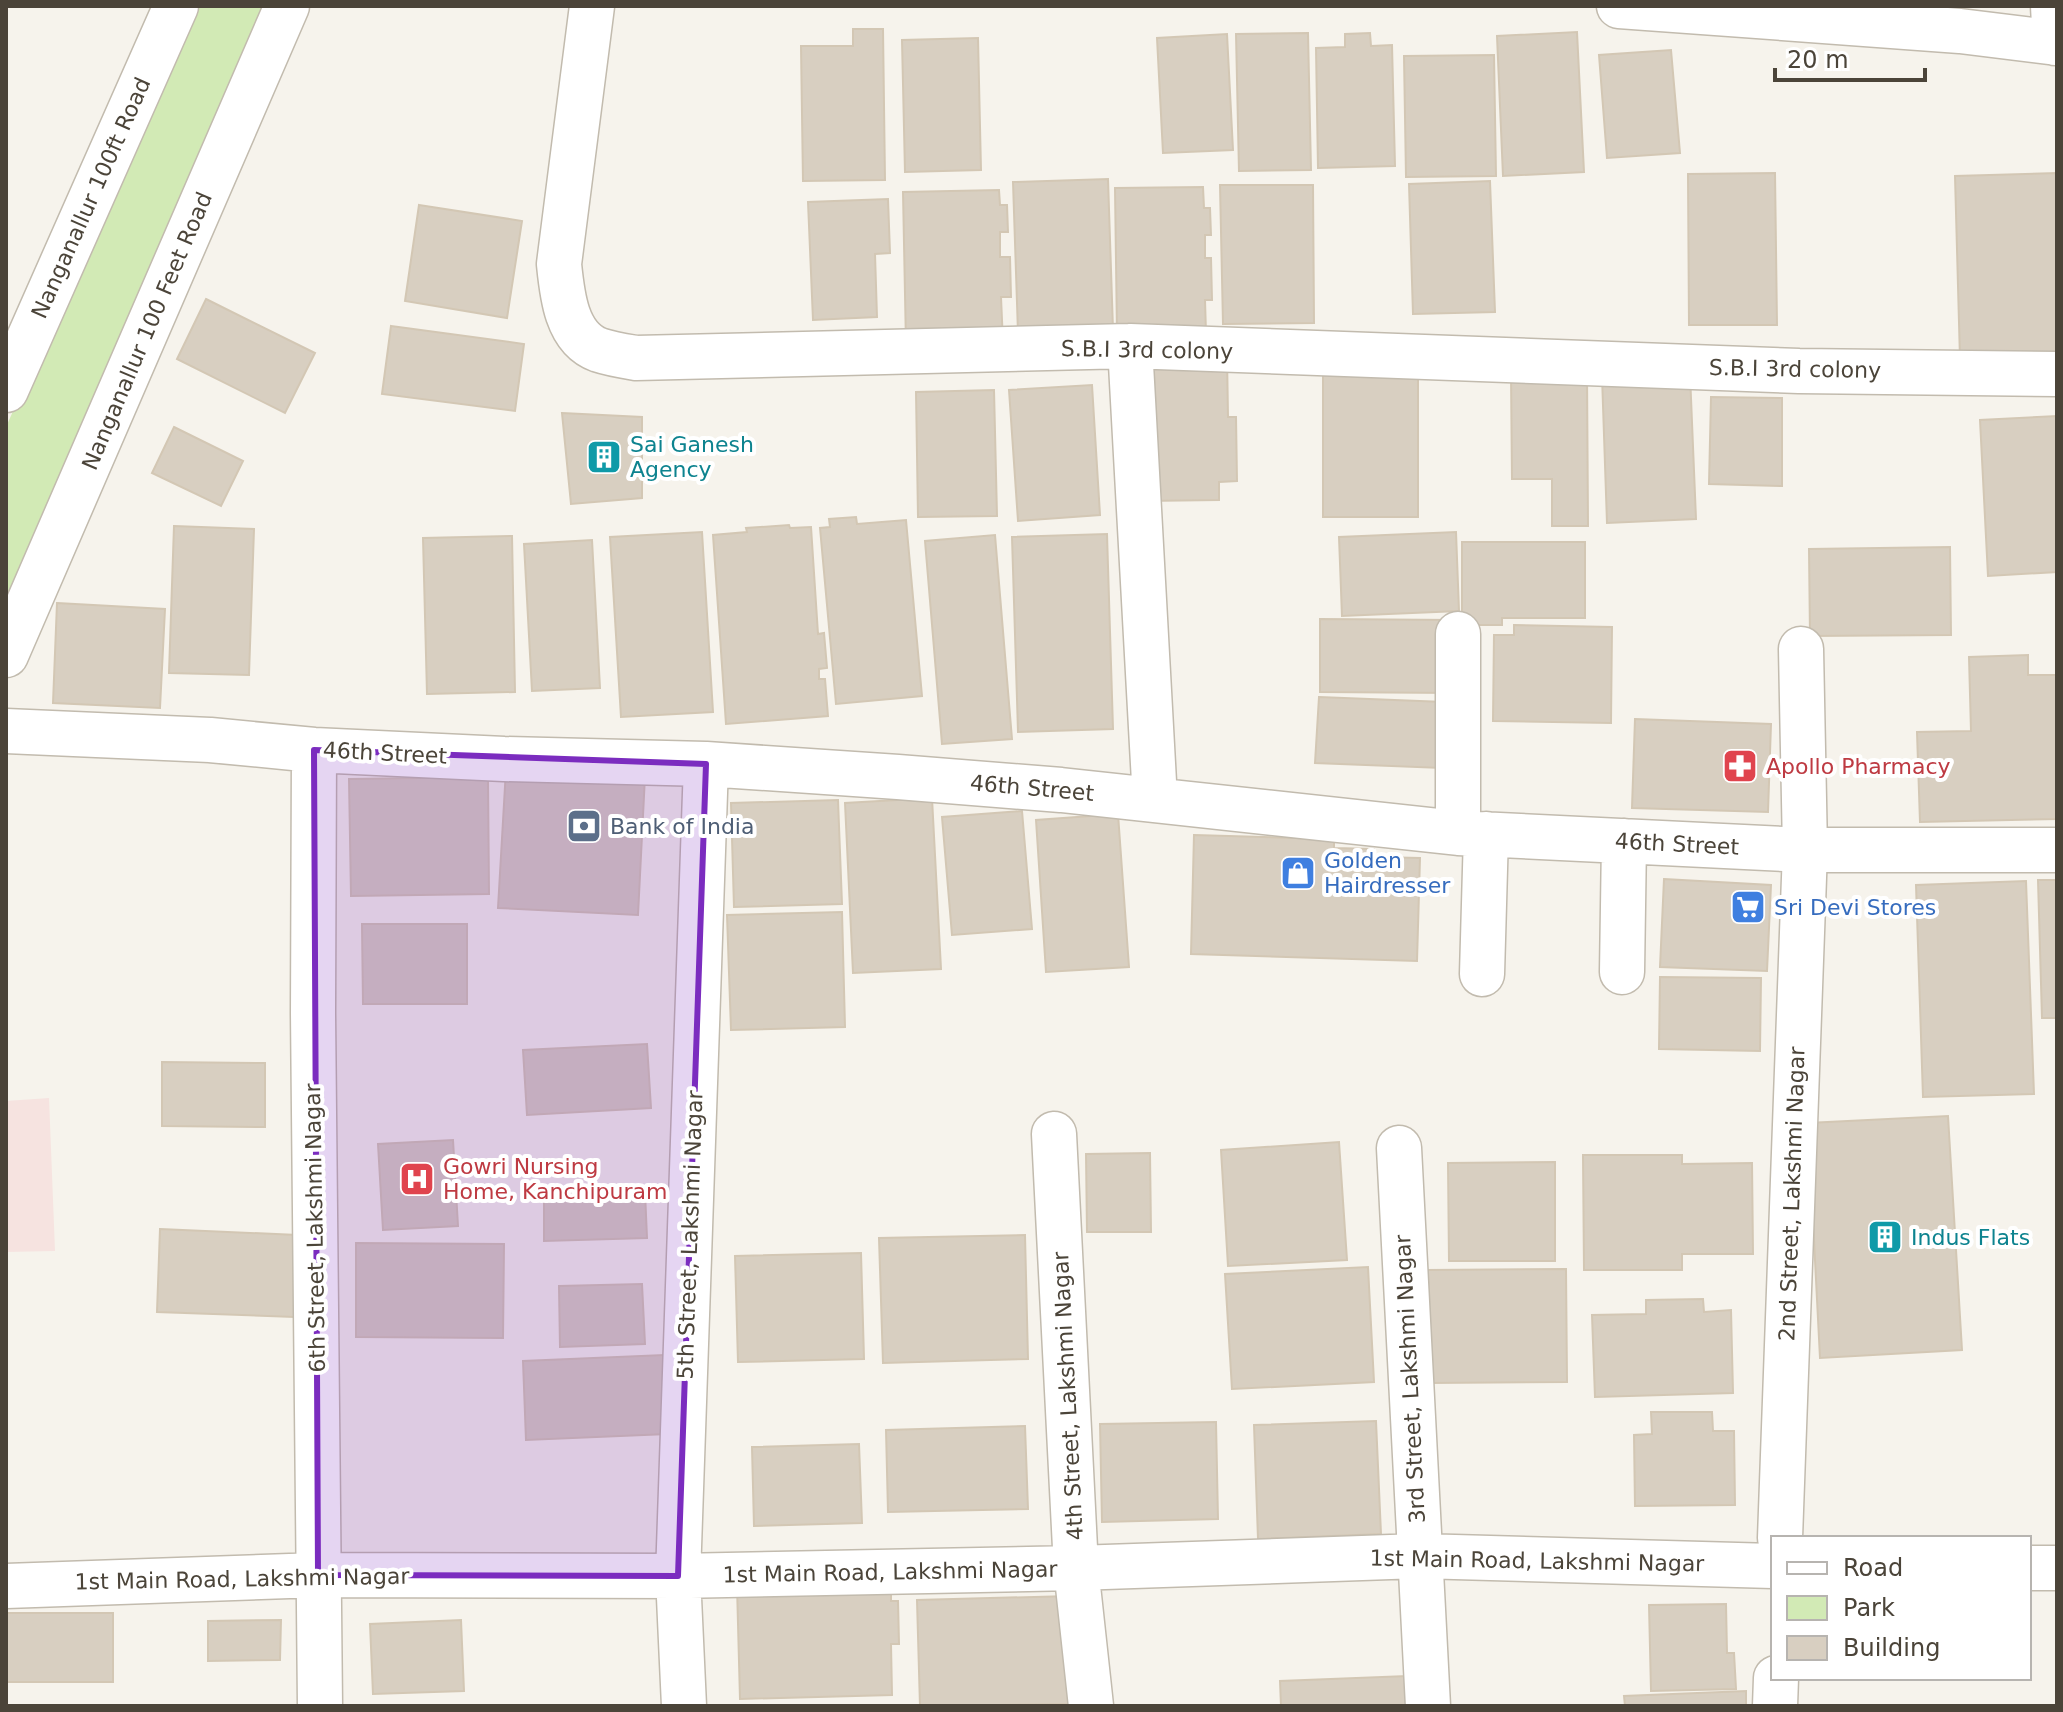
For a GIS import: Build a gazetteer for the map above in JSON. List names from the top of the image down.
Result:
{
  "streets": {
    "street": [
      "Nanganallur 100ft Road",
      "Nanganallur 100 Feet Road",
      "S.B.I 3rd colony",
      "46th Street",
      "2nd Street, Lakshmi Nagar",
      "6th Street, Lakshmi Nagar",
      "5th Street, Lakshmi Nagar",
      "3rd Street, Lakshmi Nagar",
      "4th Street, Lakshmi Nagar",
      "1st Main Road, Lakshmi Nagar"
    ]
  },
  "crossings": [
    ["46th Street", "2nd Street, Lakshmi Nagar"],
    ["46th Street", "6th Street, Lakshmi Nagar"],
    ["46th Street", "5th Street, Lakshmi Nagar"],
    ["6th Street, Lakshmi Nagar", "1st Main Road, Lakshmi Nagar"],
    ["5th Street, Lakshmi Nagar", "1st Main Road, Lakshmi Nagar"],
    ["3rd Street, Lakshmi Nagar", "1st Main Road, Lakshmi Nagar"],
    ["4th Street, Lakshmi Nagar", "1st Main Road, Lakshmi Nagar"]
  ],
  "places": {
    "building": ["Sai Ganesh Agency", "Indus Flats"],
    "pharmacy": ["Apollo Pharmacy"],
    "bank": ["Bank of India"],
    "shop": ["Golden Hairdresser"],
    "supermarket": ["Sri Devi Stores"],
    "hospital": ["Gowri Nursing Home, Kanchipuram"]
  },
  "legend": ["Road", "Park", "Building"],
  "scale_bar": "20 m"
}
